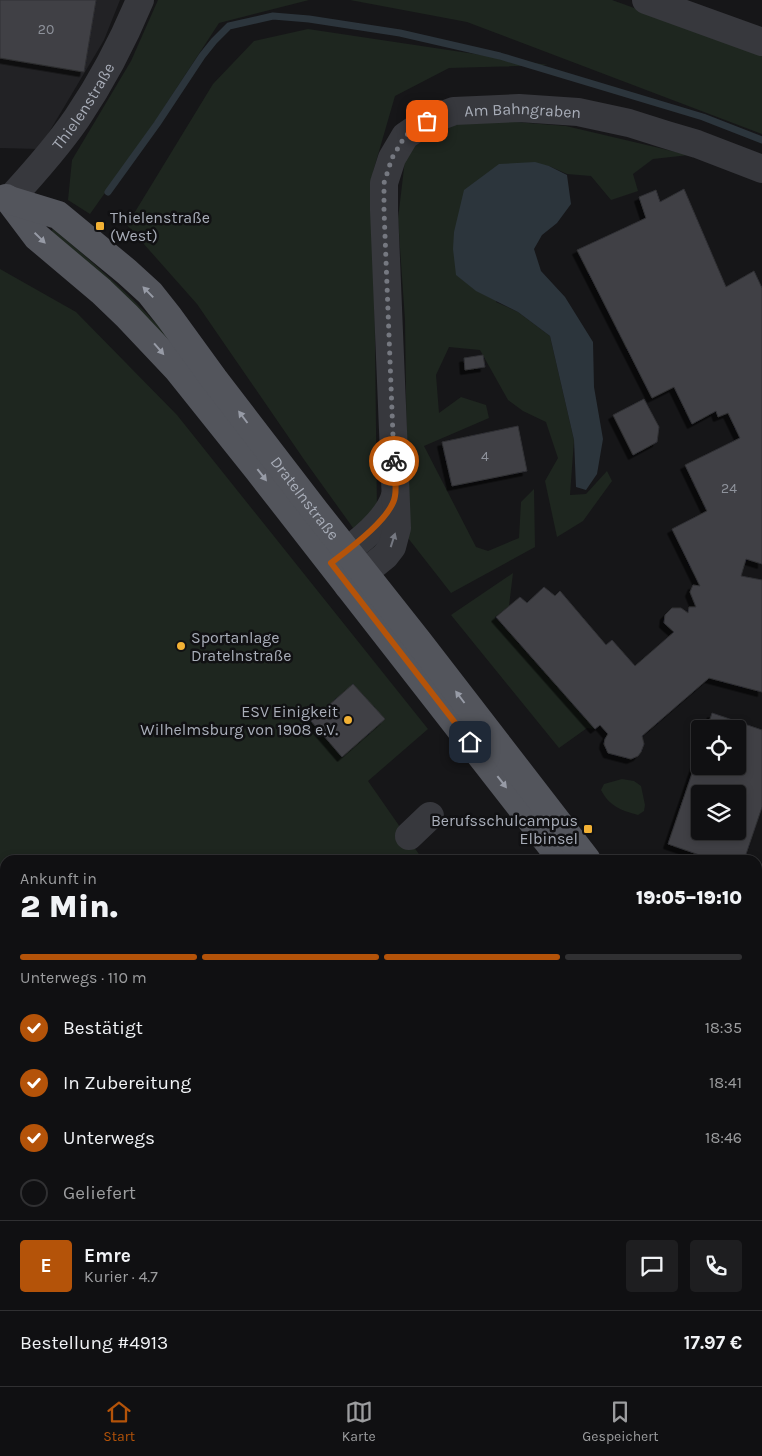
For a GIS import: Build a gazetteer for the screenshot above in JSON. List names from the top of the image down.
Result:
{
  "streets": {
    "main road": ["Dratelnstraße"],
    "street": ["Thielenstraße", "Am Bahngraben"]
  },
  "crossings": [
    ["Thielenstraße", "Dratelnstraße"],
    ["Am Bahngraben", "Dratelnstraße"]
  ],
  "places": {
    "transit": ["Thielenstraße (West)", "Berufsschulcampus Elbinsel"],
    "other": ["Sportanlage Dratelnstraße", "ESV Einigkeit Wilhelmsburg von 1908 e.V."]
  },
  "house_numbers": ["20", "4", "24"],
  "page": {
    "heading": ["2 Min.", "Ankunft in", "19:05–19:10"],
    "panel": [
      "Emre",
      "Kurier · 4.7",
      "Bestellung #4913",
      "17.97 €"
    ],
    "bar": "Unterwegs · 110 m",
    "list": [
      ["Bestätigt", "18:35"],
      ["In Zubereitung", "18:41"],
      ["Unterwegs", "18:46"],
      "Geliefert"
    ],
    "round": "E",
    "tabs": ["Start", "Karte", "Gespeichert"]
  }
}
